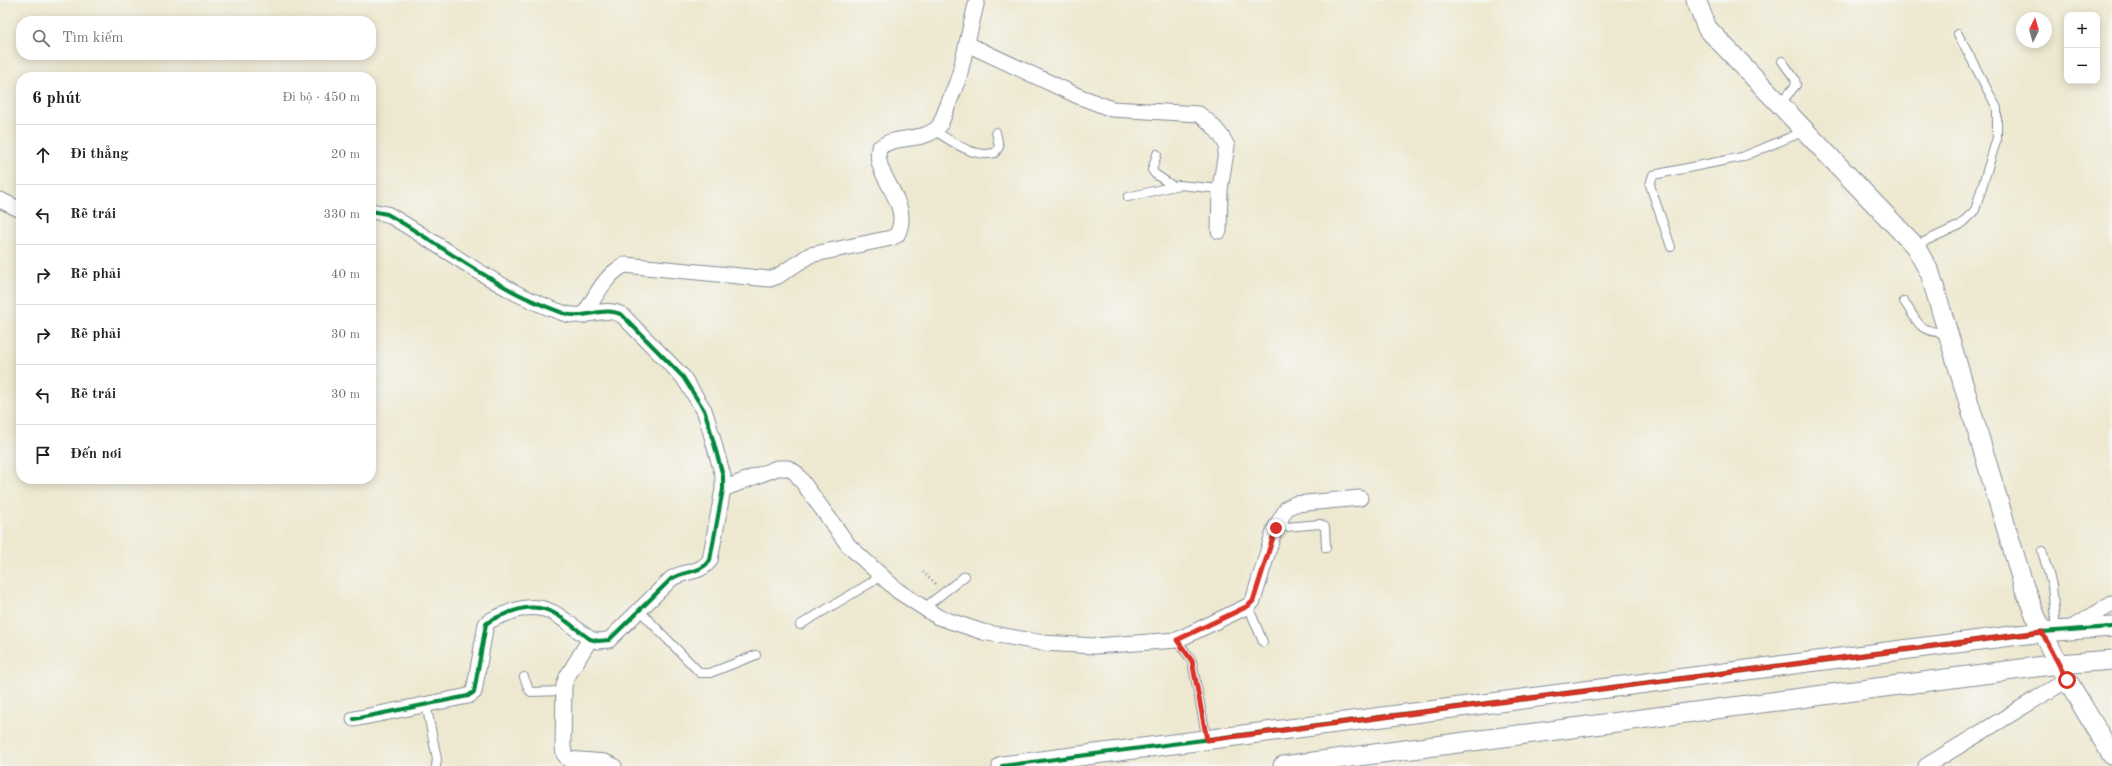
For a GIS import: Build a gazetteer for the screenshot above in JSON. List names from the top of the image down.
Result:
{
  "north": "top",
  "page": {
    "map_buttons": ["+", "−"],
    "search": "Tìm kiếm",
    "heading": ["6 phút", "Đi bộ · 450 m"],
    "list": [
      ["Đi thẳng", "20 m"],
      ["Rẽ trái", "330 m"],
      ["Rẽ phải", "40 m"],
      ["Rẽ phải", "30 m"],
      ["Rẽ trái", "30 m"],
      "Đến nơi"
    ]
  }
}
